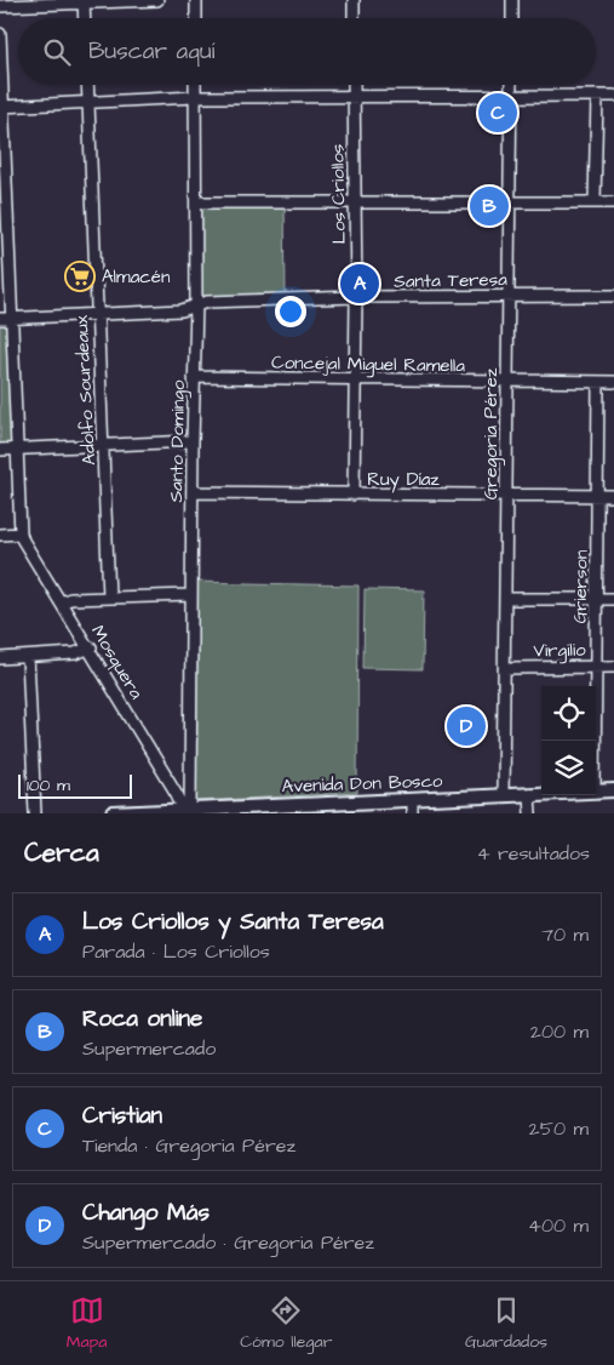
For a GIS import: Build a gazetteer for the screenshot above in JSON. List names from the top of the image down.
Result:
{
  "streets": {
    "main road": ["Avenida Don Bosco"],
    "street": [
      "Los Criollos",
      "Santa Teresa",
      "Concejal Miguel Ramella",
      "Adolfo Sourdeaux",
      "Gregoria Pérez",
      "Santo Domingo",
      "Ruy Díaz",
      "Grierson",
      "Virgilio",
      "Mosquera"
    ]
  },
  "crossings": [
    ["Los Criollos", "Santa Teresa"],
    ["Los Criollos", "Concejal Miguel Ramella"],
    ["Los Criollos", "Ruy Díaz"],
    ["Santa Teresa", "Adolfo Sourdeaux"],
    ["Santa Teresa", "Gregoria Pérez"],
    ["Santa Teresa", "Santo Domingo"],
    ["Concejal Miguel Ramella", "Gregoria Pérez"],
    ["Concejal Miguel Ramella", "Santo Domingo"],
    ["Concejal Miguel Ramella", "Grierson"],
    ["Gregoria Pérez", "Ruy Díaz"],
    ["Gregoria Pérez", "Virgilio"],
    ["Gregoria Pérez", "Avenida Don Bosco"],
    ["Santo Domingo", "Ruy Díaz"],
    ["Santo Domingo", "Mosquera"],
    ["Santo Domingo", "Avenida Don Bosco"],
    ["Ruy Díaz", "Grierson"],
    ["Grierson", "Virgilio"],
    ["Mosquera", "Avenida Don Bosco"]
  ],
  "places": {
    "supermarket": ["Almacén"]
  },
  "scale_bar": "100 m",
  "page": {
    "search": "Buscar aquí",
    "pins": [
      "C",
      "B",
      "A",
      "D"
    ],
    "scale": "100 m",
    "heading": ["Cerca", "4 resultados"],
    "list": [
      {
        "mark": "A",
        "name": "Los Criollos y Santa Teresa",
        "note": "Parada · Los Criollos",
        "value": "70 m"
      },
      {
        "mark": "B",
        "name": "Roca online",
        "note": "Supermercado",
        "value": "200 m"
      },
      {
        "mark": "C",
        "name": "Cristian",
        "note": "Tienda · Gregoria Pérez",
        "value": "250 m"
      },
      {
        "mark": "D",
        "name": "Chango Más",
        "note": "Supermercado · Gregoria Pérez",
        "value": "400 m"
      }
    ],
    "nav": ["Mapa", "Cómo llegar", "Guardados"]
  }
}
